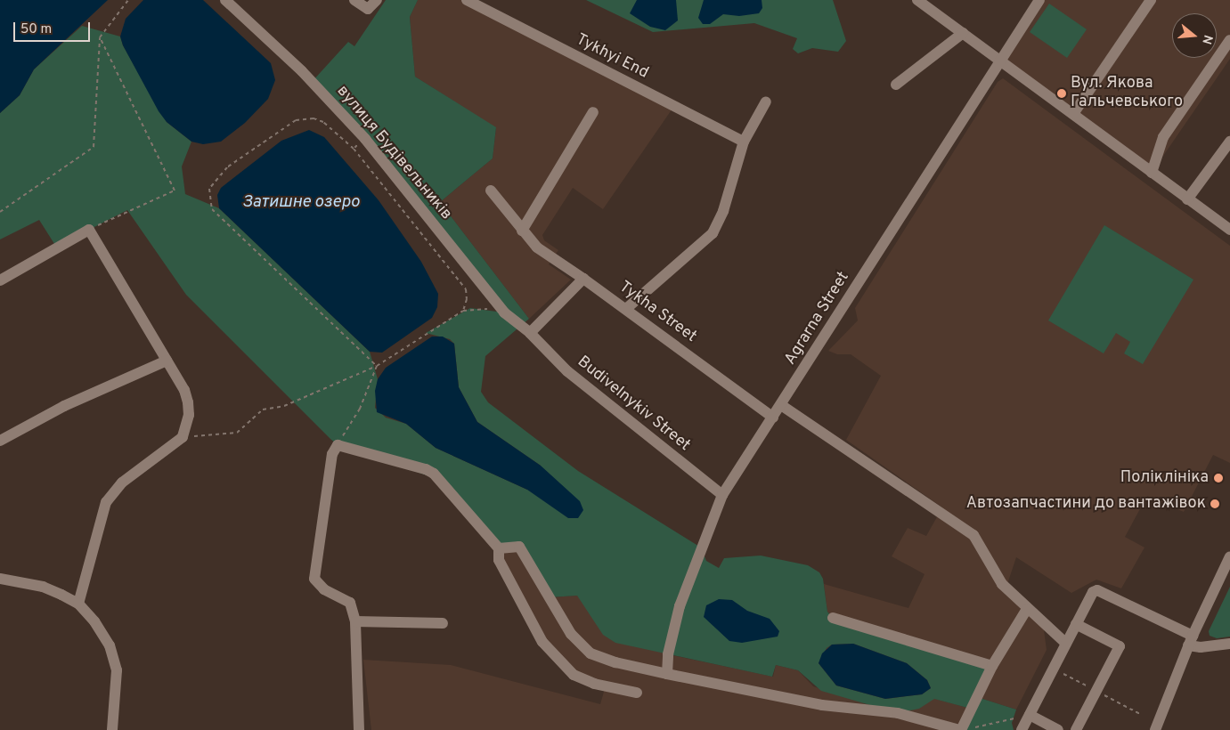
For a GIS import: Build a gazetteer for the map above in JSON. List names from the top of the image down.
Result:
{
  "streets": {
    "street": [
      "Tykhyi End",
      "вулиця Будівельників",
      "Tykha Street",
      "Agrarna Street",
      "Budivelnykiv Street"
    ]
  },
  "crossings": [
    ["вулиця Будівельників", "Budivelnykiv Street"],
    ["Tykha Street", "Agrarna Street"],
    ["Agrarna Street", "Budivelnykiv Street"]
  ],
  "water": ["Затишне озеро"],
  "places": ["Вул. Якова Гальчевського", "Поліклініка", "Автозапчастини до вантажівок"],
  "scale_bar": "50 m",
  "north": "right"
}
